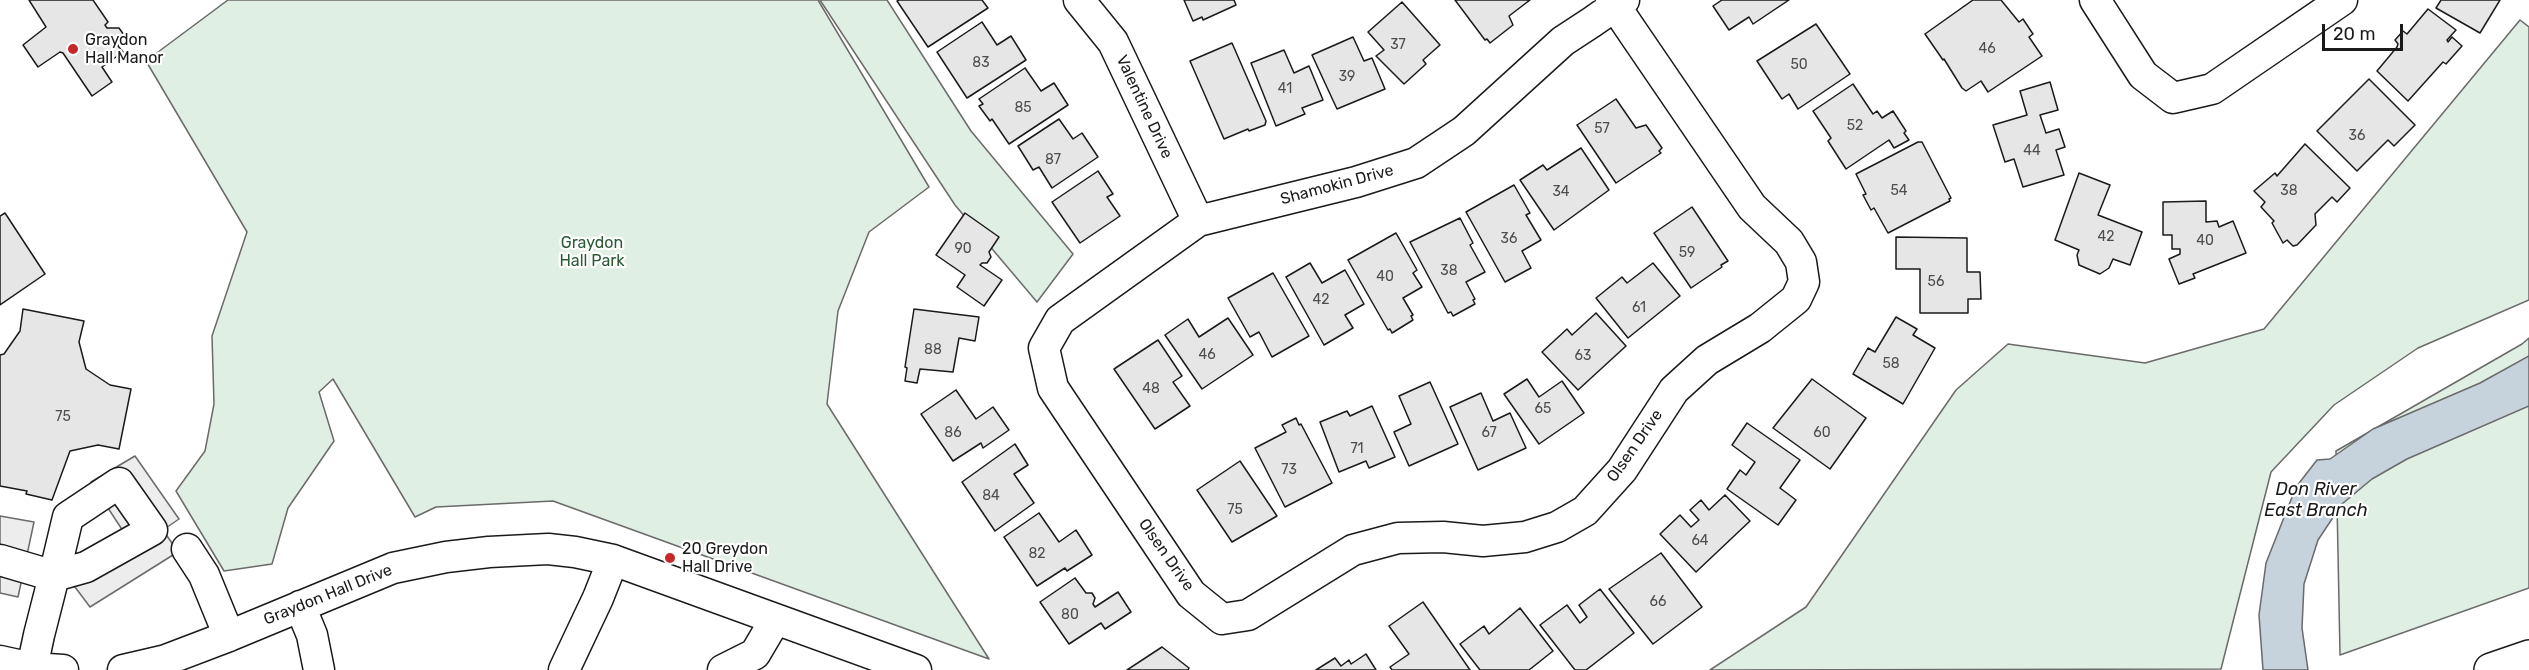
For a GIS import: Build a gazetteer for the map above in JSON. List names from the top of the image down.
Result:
{
  "streets": {
    "street": [
      "Valentine Drive",
      "Shamokin Drive",
      "Olsen Drive",
      "Graydon Hall Drive"
    ]
  },
  "crossings": [
    ["Valentine Drive", "Shamokin Drive"],
    ["Shamokin Drive", "Olsen Drive"]
  ],
  "water": ["Don River East Branch"],
  "parks": ["Graydon Hall Park"],
  "places": ["Graydon Hall Manor", "20 Greydon Hall Drive"],
  "house_numbers": [
    "37",
    "46",
    "83",
    "50",
    "39",
    "41",
    "85",
    "52",
    "57",
    "36",
    "44",
    "87",
    "54",
    "38",
    "34",
    "42",
    "36",
    "40",
    "90",
    "59",
    "38",
    "40",
    "56",
    "42",
    "61",
    "88",
    "46",
    "63",
    "58",
    "48",
    "65",
    "75",
    "86",
    "67",
    "60",
    "71",
    "73",
    "84",
    "75",
    "64",
    "82",
    "66",
    "80"
  ],
  "scale_bar": "20 m"
}
